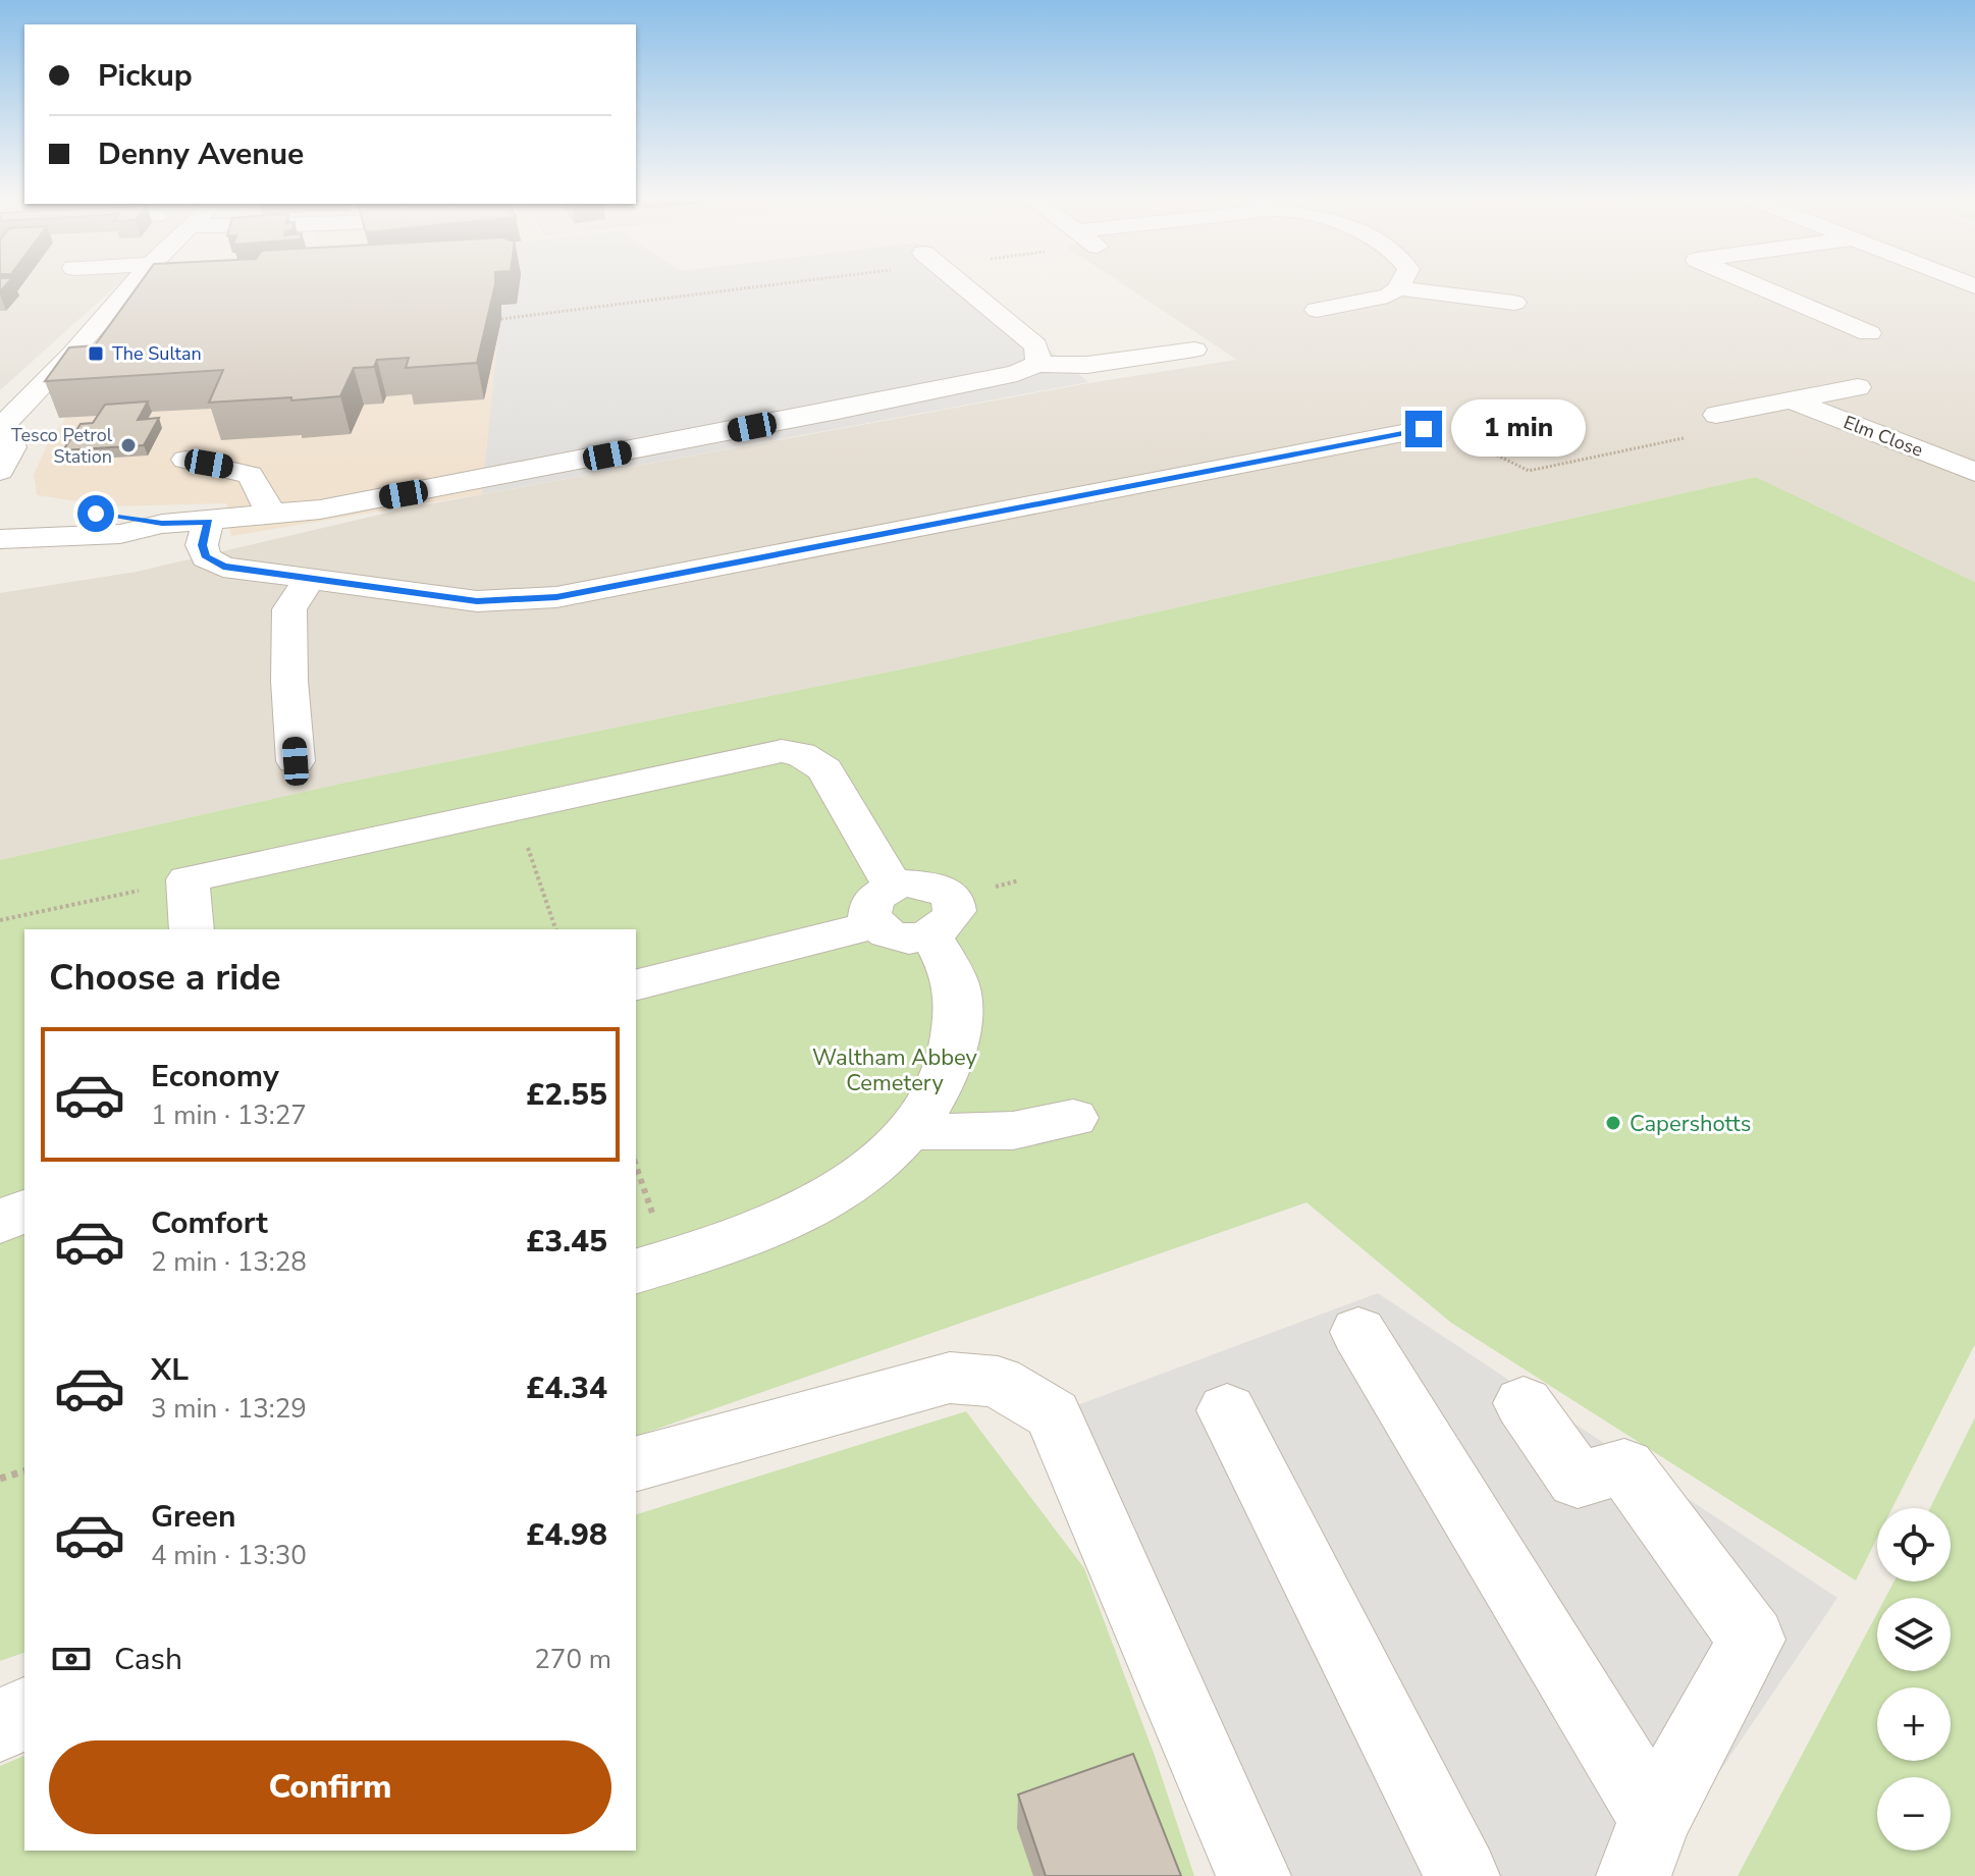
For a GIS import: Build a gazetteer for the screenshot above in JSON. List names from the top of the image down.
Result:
{
  "streets": {
    "street": ["Elm Close"]
  },
  "parks": ["Waltham Abbey Cemetery"],
  "places": {
    "transit": ["The Sultan"],
    "other": ["Tesco Petrol Station", "Capershotts"]
  },
  "page": {
    "banner": ["Pickup", "Denny Avenue"],
    "bubble": "1 min",
    "heading": "Choose a ride",
    "list": [
      {
        "name": "Economy",
        "note": "1 min · 13:27",
        "value": "£2.55"
      },
      {
        "name": "Comfort",
        "note": "2 min · 13:28",
        "value": "£3.45"
      },
      {
        "name": "XL",
        "note": "3 min · 13:29",
        "value": "£4.34"
      },
      {
        "name": "Green",
        "note": "4 min · 13:30",
        "value": "£4.98"
      }
    ],
    "map_buttons": ["+", "−"],
    "pay": ["Cash", "270 m"],
    "buttons": "Confirm"
  }
}
